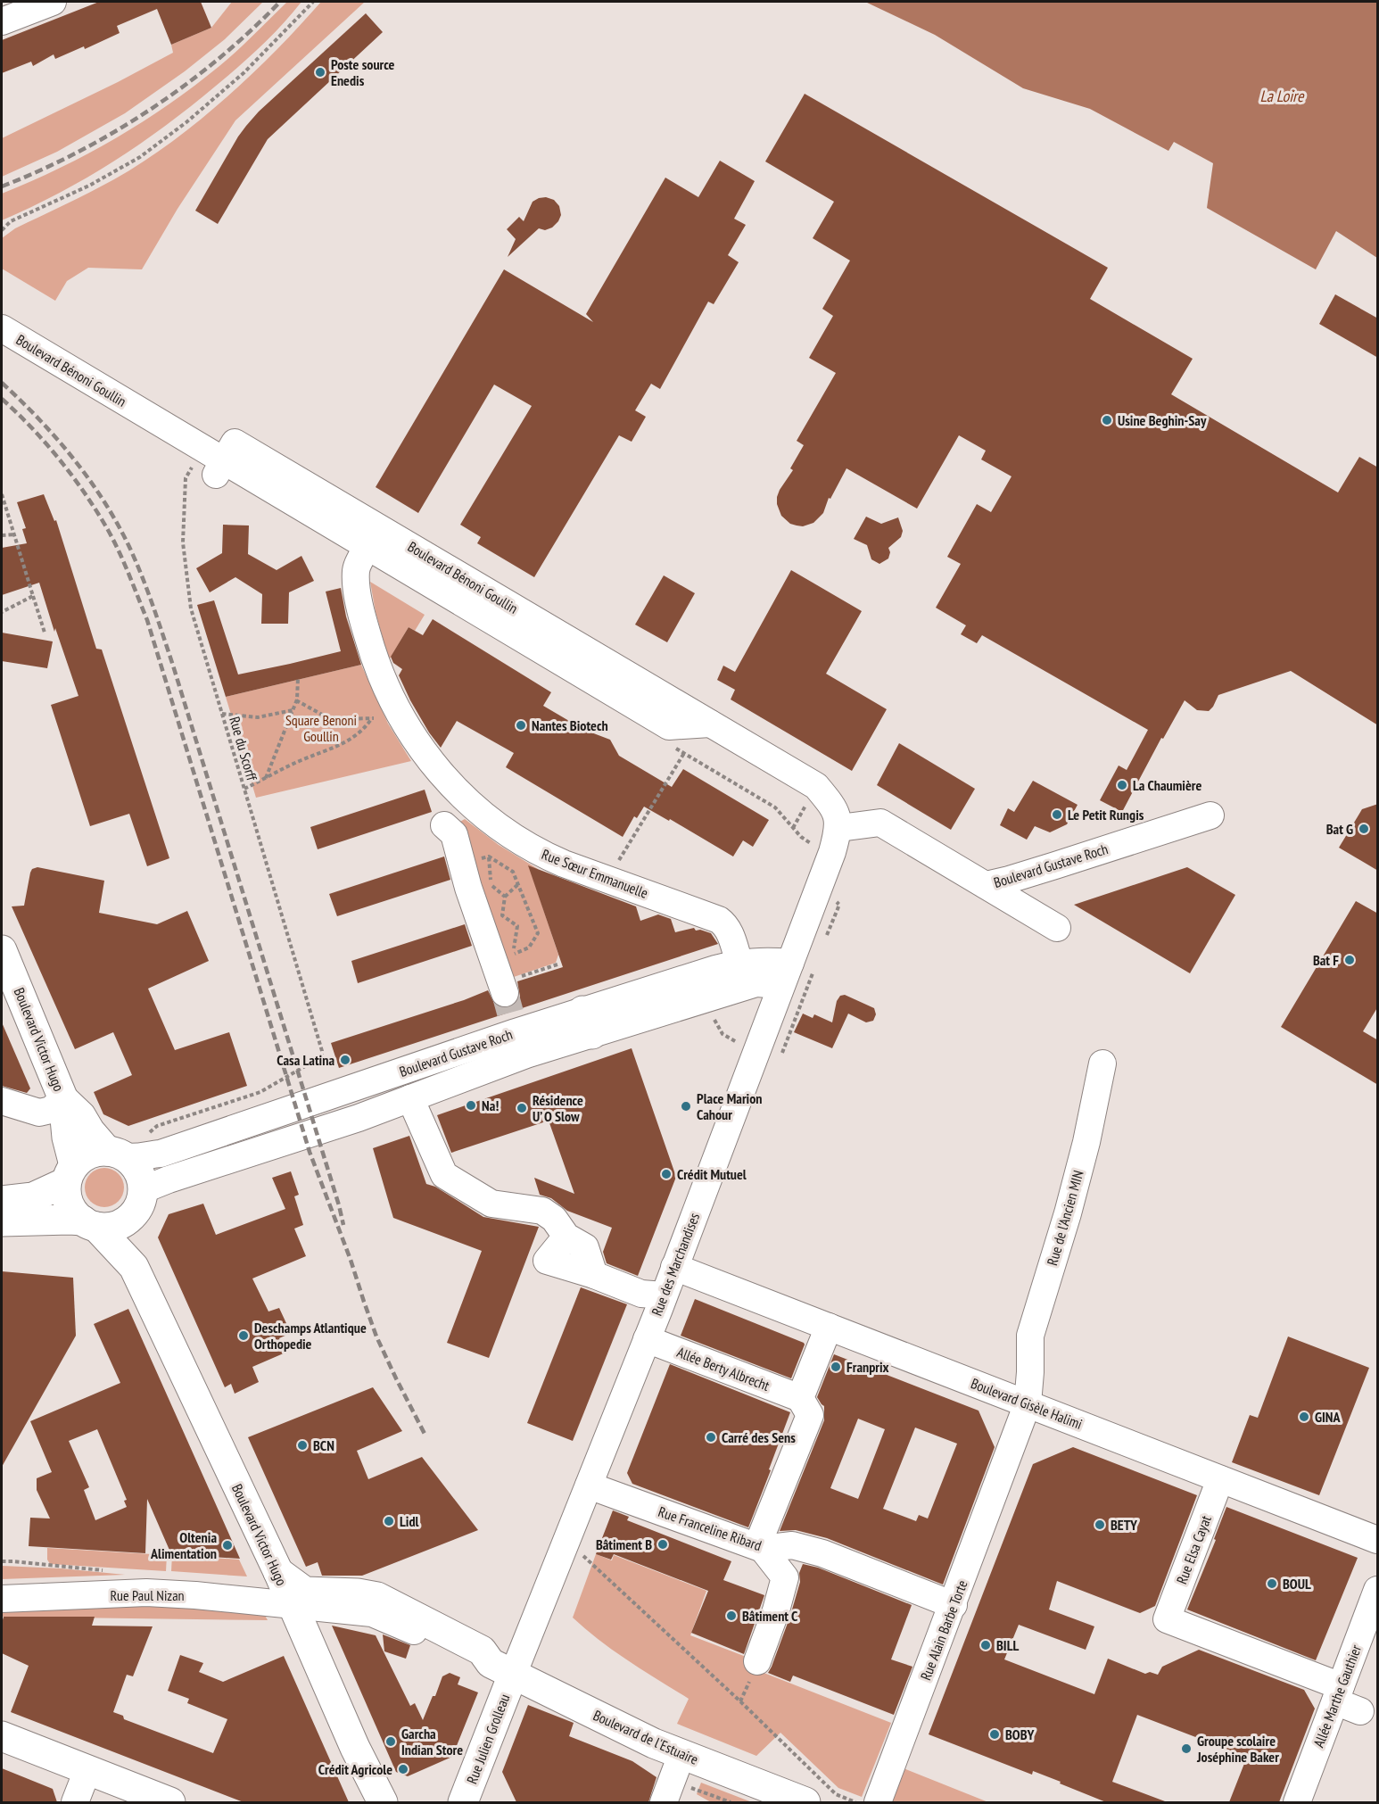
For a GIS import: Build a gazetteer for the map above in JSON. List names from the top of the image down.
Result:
{
  "streets": {
    "main road": ["Boulevard Victor Hugo", "Boulevard de l'Estuaire", "Rue Julien Grolleau"],
    "street": [
      "Boulevard Bénoni Goullin",
      "Boulevard Gustave Roch",
      "Rue Sœur Emmanuelle",
      "Rue de l'Ancien MIN",
      "Rue des Marchandises",
      "Allée Berty Albrecht",
      "Boulevard Gisèle Halimi",
      "Rue Franceline Ribard",
      "Rue Elsa Cayat",
      "Rue Paul Nizan",
      "Rue Alain Barbe Torte",
      "Allée Marthe Gauthier"
    ],
    "path": ["Rue du Scorff"]
  },
  "crossings": [
    ["Boulevard Bénoni Goullin", "Rue du Scorff"],
    ["Boulevard Bénoni Goullin", "Boulevard Gustave Roch"],
    ["Boulevard Bénoni Goullin", "Rue Sœur Emmanuelle"],
    ["Boulevard Bénoni Goullin", "Rue des Marchandises"],
    ["Boulevard Gustave Roch", "Rue Sœur Emmanuelle"],
    ["Boulevard Gustave Roch", "Boulevard Victor Hugo"],
    ["Boulevard Gustave Roch", "Rue des Marchandises"],
    ["Boulevard Victor Hugo", "Rue Paul Nizan"],
    ["Boulevard Victor Hugo", "Boulevard de l'Estuaire"],
    ["Rue de l'Ancien MIN", "Boulevard Gisèle Halimi"],
    ["Rue de l'Ancien MIN", "Rue Alain Barbe Torte"],
    ["Rue des Marchandises", "Allée Berty Albrecht"],
    ["Rue des Marchandises", "Boulevard Gisèle Halimi"],
    ["Rue des Marchandises", "Rue Franceline Ribard"],
    ["Rue des Marchandises", "Boulevard de l'Estuaire"],
    ["Rue des Marchandises", "Rue Julien Grolleau"],
    ["Boulevard Gisèle Halimi", "Rue Elsa Cayat"],
    ["Boulevard Gisèle Halimi", "Rue Alain Barbe Torte"],
    ["Rue Franceline Ribard", "Rue Alain Barbe Torte"],
    ["Rue Elsa Cayat", "Allée Marthe Gauthier"],
    ["Rue Paul Nizan", "Boulevard de l'Estuaire"],
    ["Boulevard de l'Estuaire", "Rue Julien Grolleau"]
  ],
  "water": ["La Loire"],
  "parks": ["Square Benoni Goullin"],
  "places": [
    "Poste source Enedis",
    "Usine Beghin-Say",
    "Nantes Biotech",
    "La Chaumière",
    "Le Petit Rungis",
    "Bat G",
    "Bat F",
    "Casa Latina",
    "Na!",
    "Place Marion Cahour",
    "Résidence U’ O Slow",
    "Crédit Mutuel",
    "Deschamps Atlantique Orthopedie",
    "Franprix",
    "GINA",
    "Carré des Sens",
    "BCN",
    "Lidl",
    "BETY",
    "Bâtiment B",
    "Oltenia Alimentation",
    "BOUL",
    "Bâtiment C",
    "BILL",
    "BOBY",
    "Garcha Indian Store",
    "Groupe scolaire Joséphine Baker",
    "Crédit Agricole"
  ]
}
